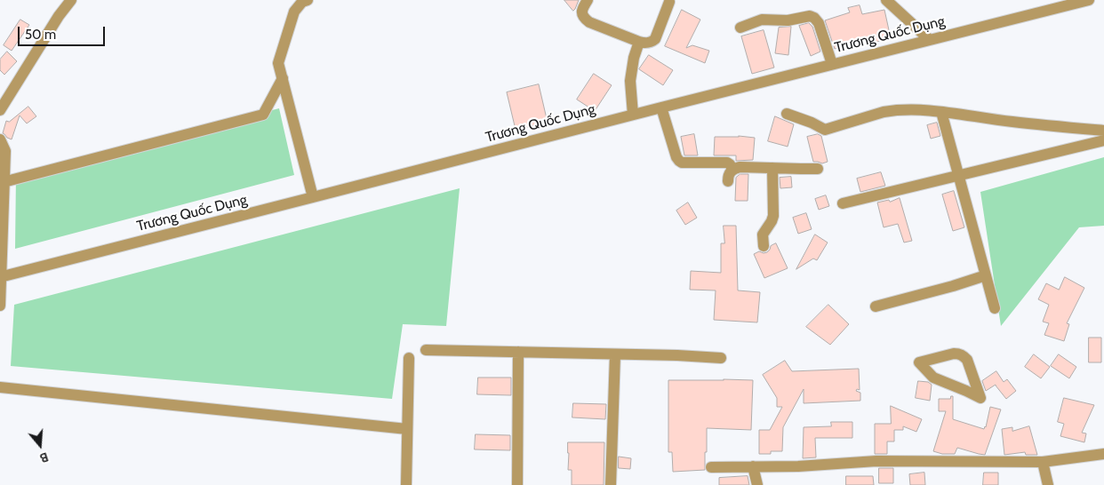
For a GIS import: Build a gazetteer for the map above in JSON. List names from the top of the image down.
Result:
{
  "streets": {
    "street": ["Trương Quốc Dụng"]
  },
  "scale_bar": "50 m",
  "north": "bottom"
}
